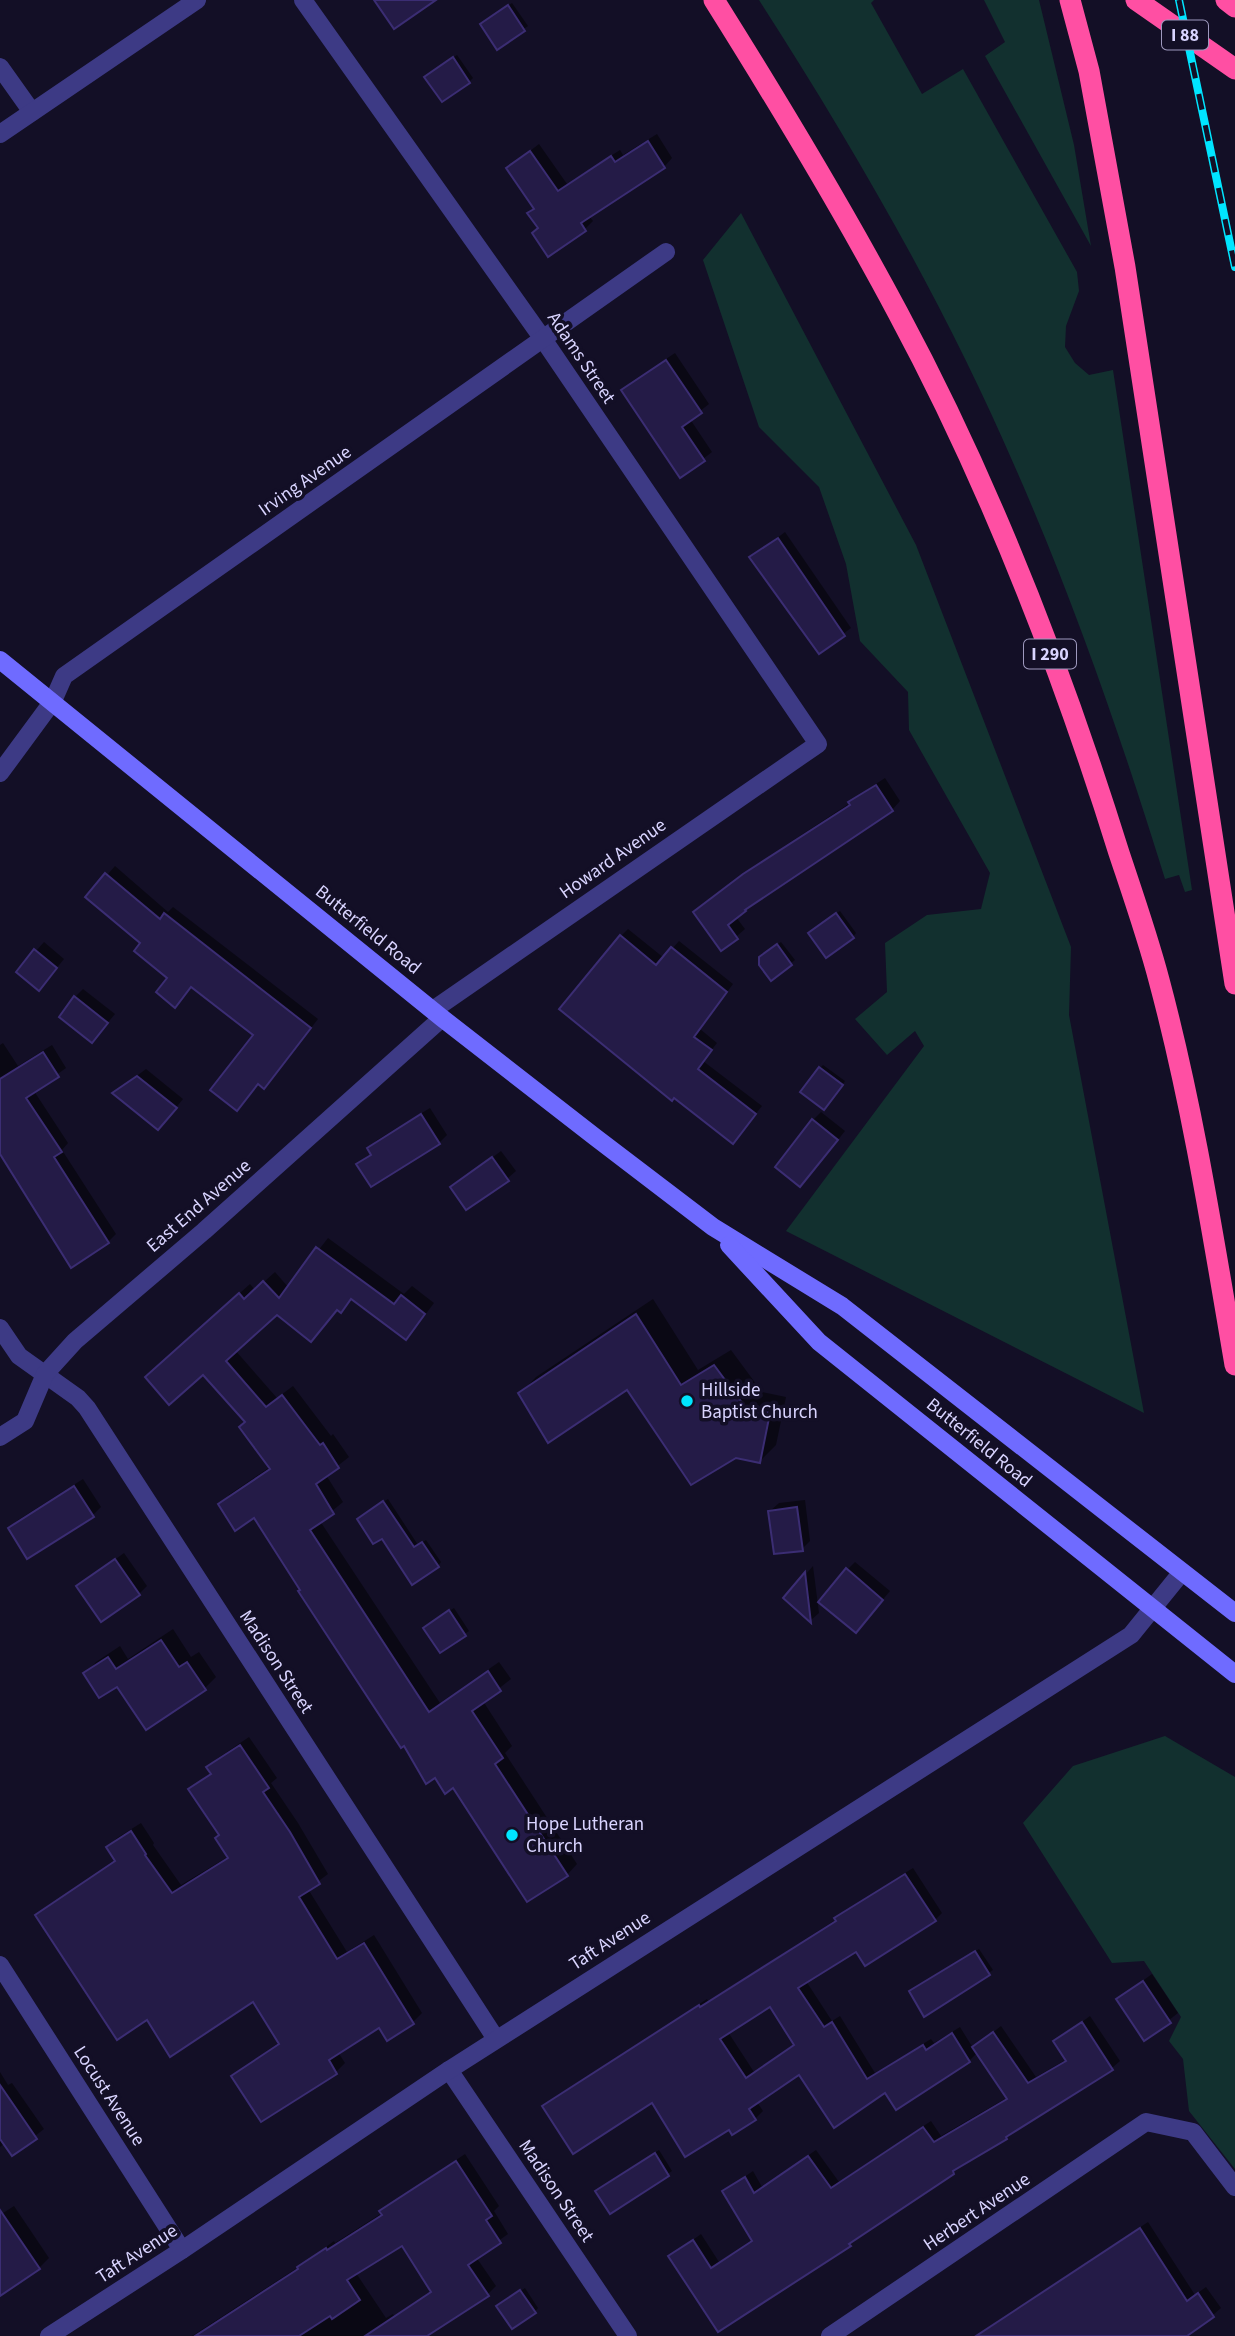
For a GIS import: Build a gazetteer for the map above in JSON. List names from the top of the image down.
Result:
{
  "streets": {
    "highway": ["I 88", "I 290"],
    "main road": ["Butterfield Road"],
    "street": [
      "Adams Street",
      "Irving Avenue",
      "Howard Avenue",
      "East End Avenue",
      "Madison Street",
      "Taft Avenue",
      "Locust Avenue",
      "Herbert Avenue"
    ]
  },
  "crossings": [
    ["Adams Street", "Irving Avenue"],
    ["Adams Street", "Howard Avenue"],
    ["Irving Avenue", "Butterfield Road"],
    ["Howard Avenue", "Butterfield Road"],
    ["Howard Avenue", "East End Avenue"],
    ["Butterfield Road", "East End Avenue"],
    ["Butterfield Road", "Taft Avenue"],
    ["East End Avenue", "Madison Street"],
    ["Madison Street", "Taft Avenue"],
    ["Taft Avenue", "Locust Avenue"]
  ],
  "places": ["Hillside Baptist Church", "Hope Lutheran Church"]
}
